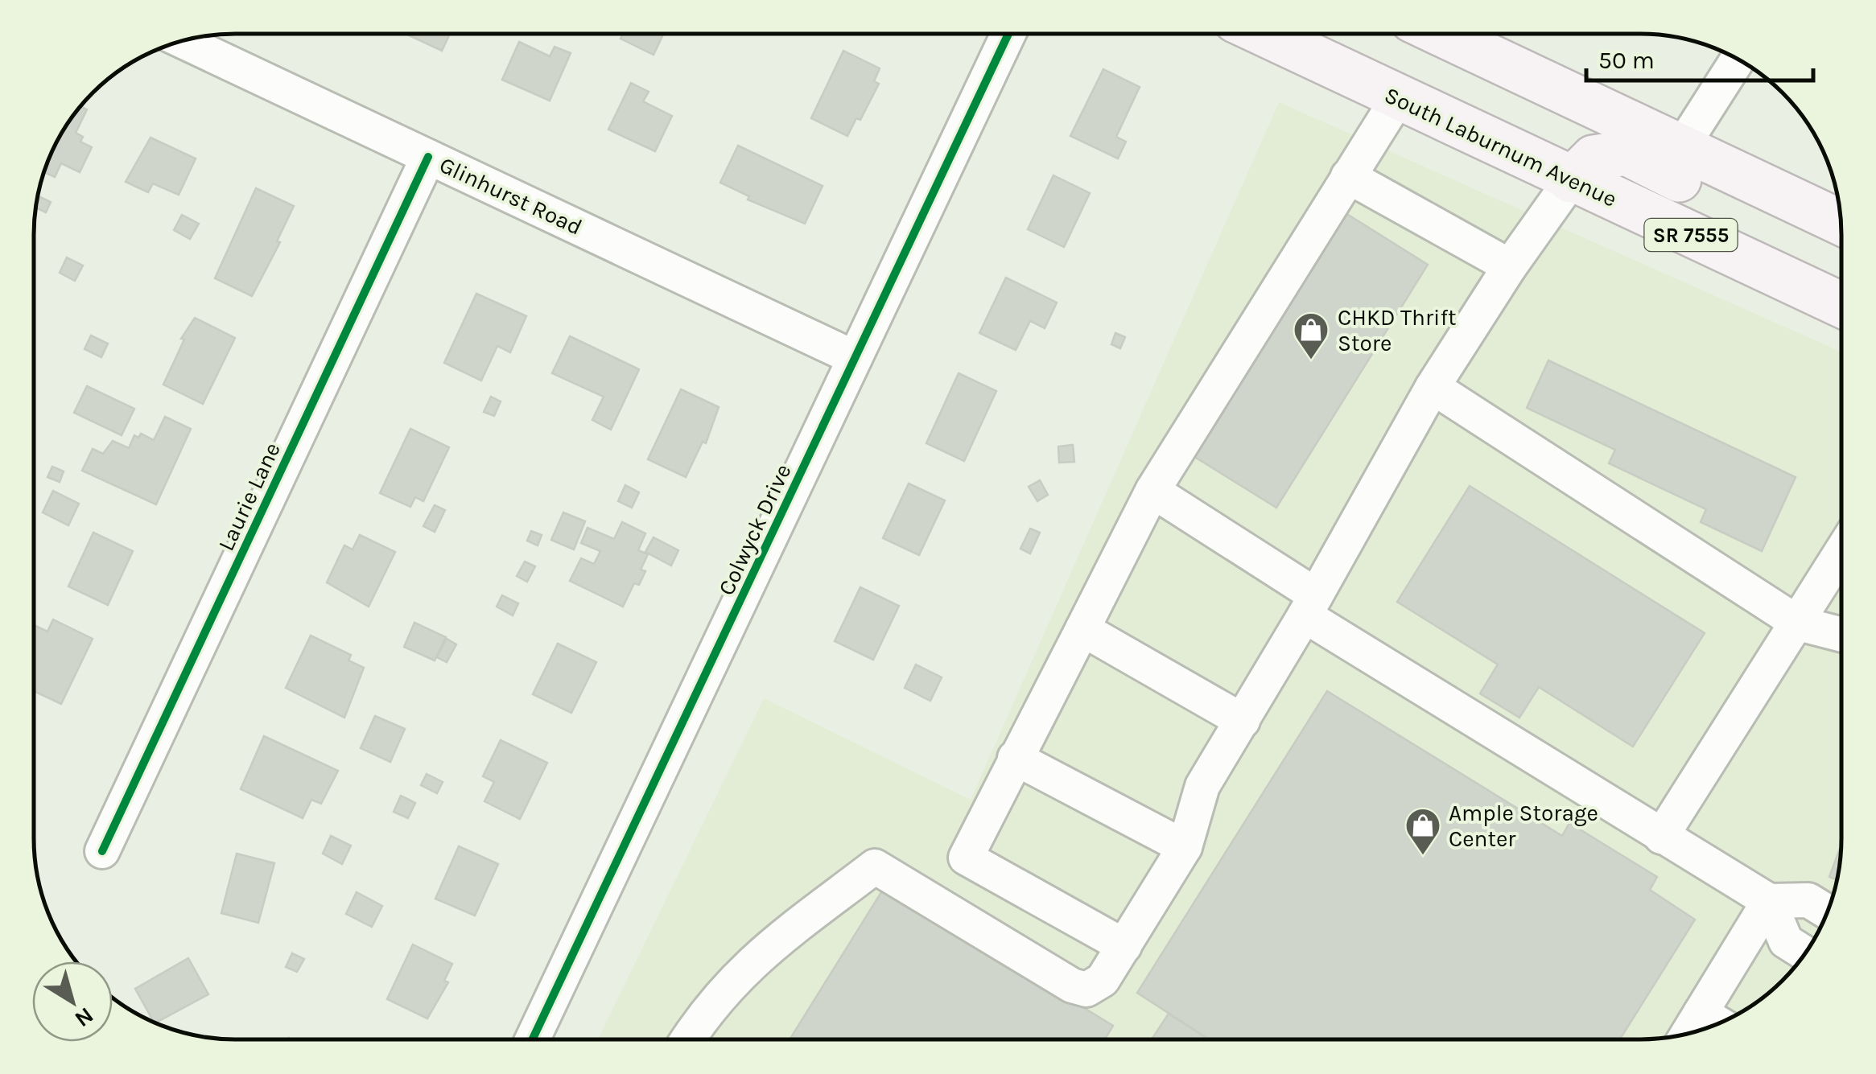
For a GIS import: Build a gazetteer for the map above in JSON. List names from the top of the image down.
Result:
{
  "streets": {
    "main road": ["South Laburnum Avenue", "SR 7555"],
    "street": ["Glinhurst Road", "Laurie Lane", "Colwyck Drive"]
  },
  "crossings": [
    ["Glinhurst Road", "Laurie Lane"],
    ["Glinhurst Road", "Colwyck Drive"]
  ],
  "places": {
    "shop": ["CHKD Thrift Store", "Ample Storage Center"]
  },
  "scale_bar": "50 m",
  "north": "bottom right"
}
